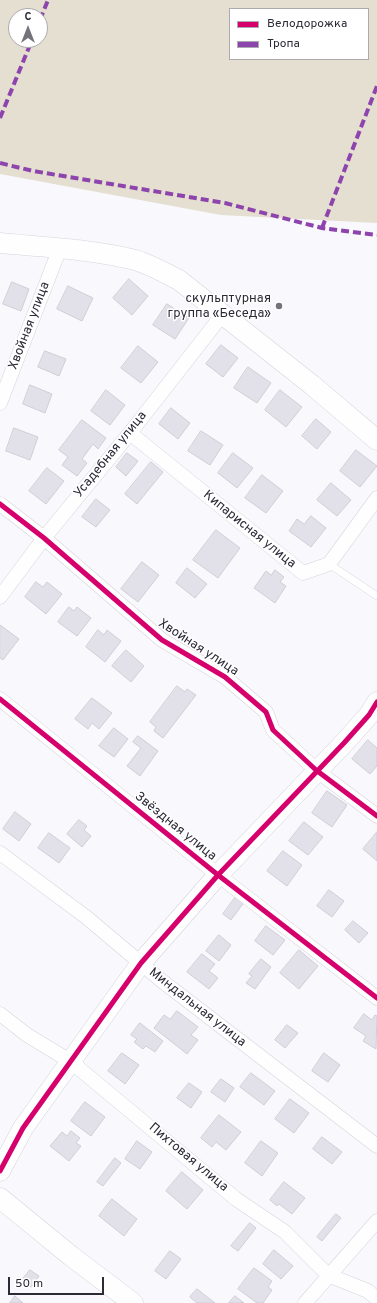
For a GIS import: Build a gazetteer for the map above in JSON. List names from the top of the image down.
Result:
{
  "streets": {
    "street": [
      "Хвойная улица",
      "Усадебная улица",
      "Кипарисная улица",
      "Звёздная улица",
      "Миндальная улица",
      "Пихтовая улица"
    ]
  },
  "crossings": [
    ["Хвойная улица", "Усадебная улица"],
    ["Усадебная улица", "Кипарисная улица"]
  ],
  "places": ["скульптурная группа «Беседа»"],
  "legend": ["Велодорожка", "Тропа"],
  "scale_bar": "50 m",
  "north": "top"
}
